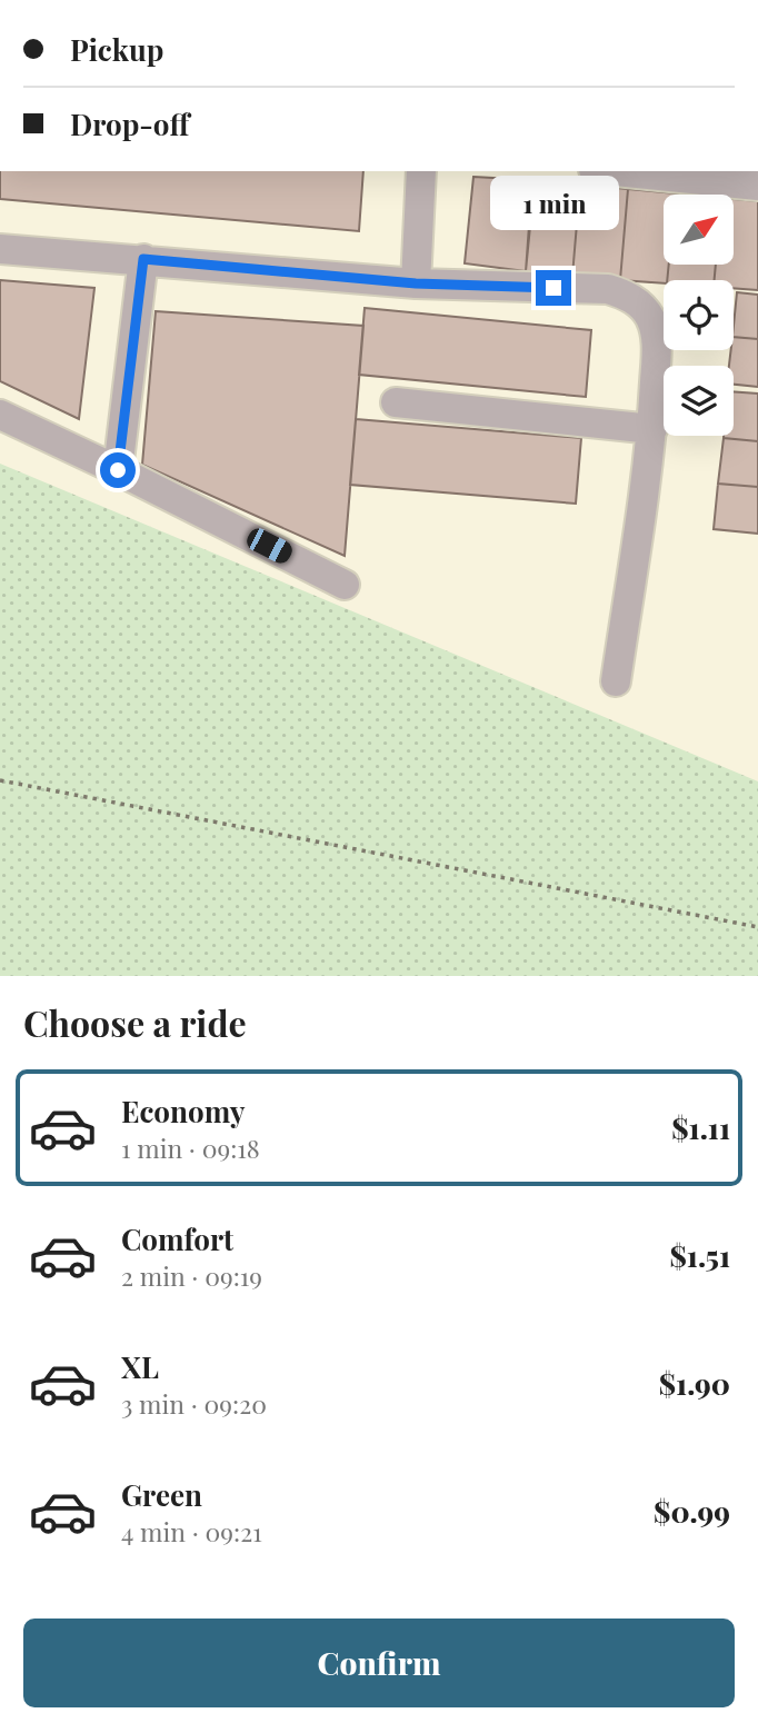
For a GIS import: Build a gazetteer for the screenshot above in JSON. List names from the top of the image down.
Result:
{
  "north": "top right",
  "page": {
    "banner": ["Pickup", "Drop-off"],
    "bubble": "1 min",
    "heading": "Choose a ride",
    "list": [
      {
        "name": "Economy",
        "note": "1 min · 09:18",
        "value": "$1.11"
      },
      {
        "name": "Comfort",
        "note": "2 min · 09:19",
        "value": "$1.51"
      },
      {
        "name": "XL",
        "note": "3 min · 09:20",
        "value": "$1.90"
      },
      {
        "name": "Green",
        "note": "4 min · 09:21",
        "value": "$0.99"
      }
    ],
    "buttons": "Confirm"
  }
}
